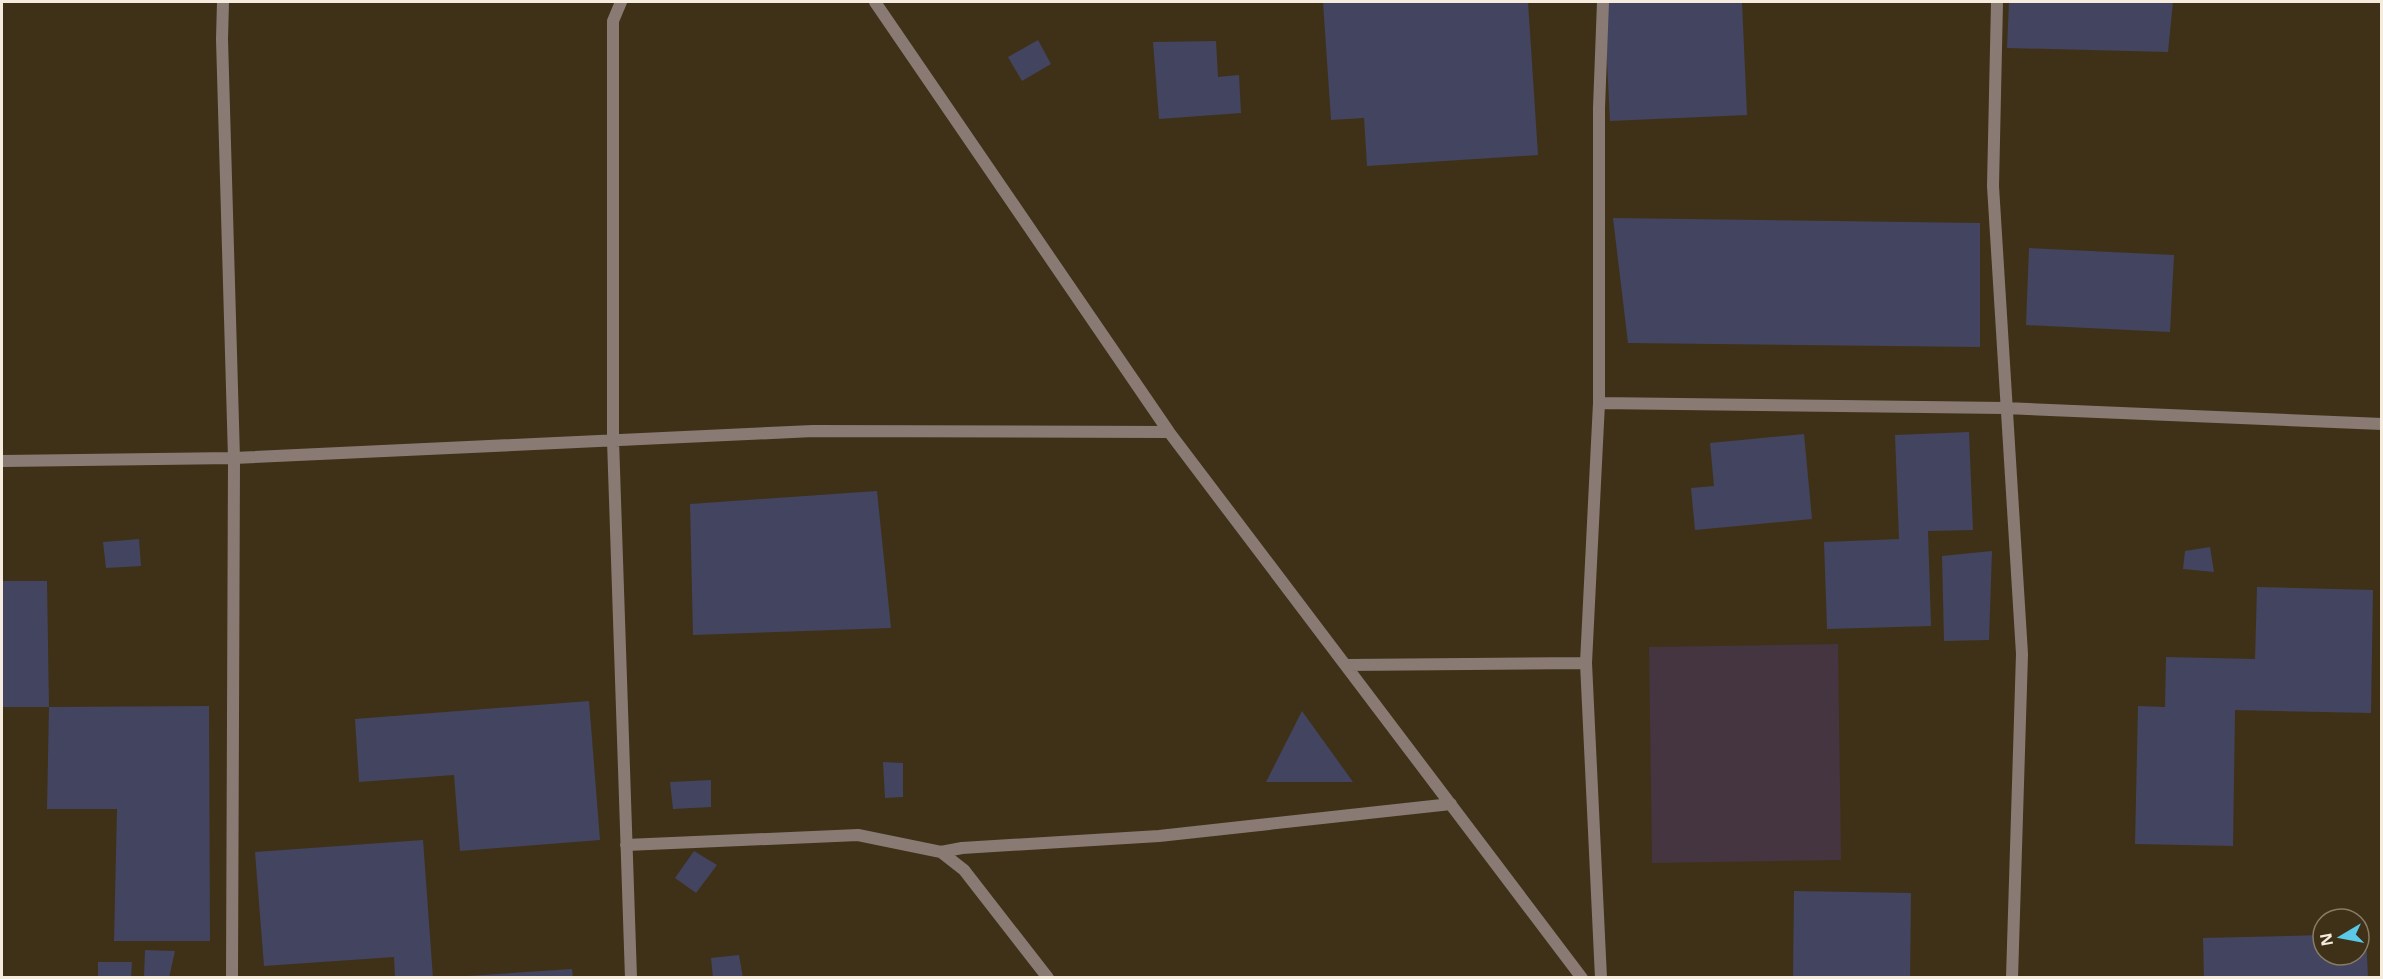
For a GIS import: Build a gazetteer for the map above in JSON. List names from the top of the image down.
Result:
{
  "north": "left"
}
